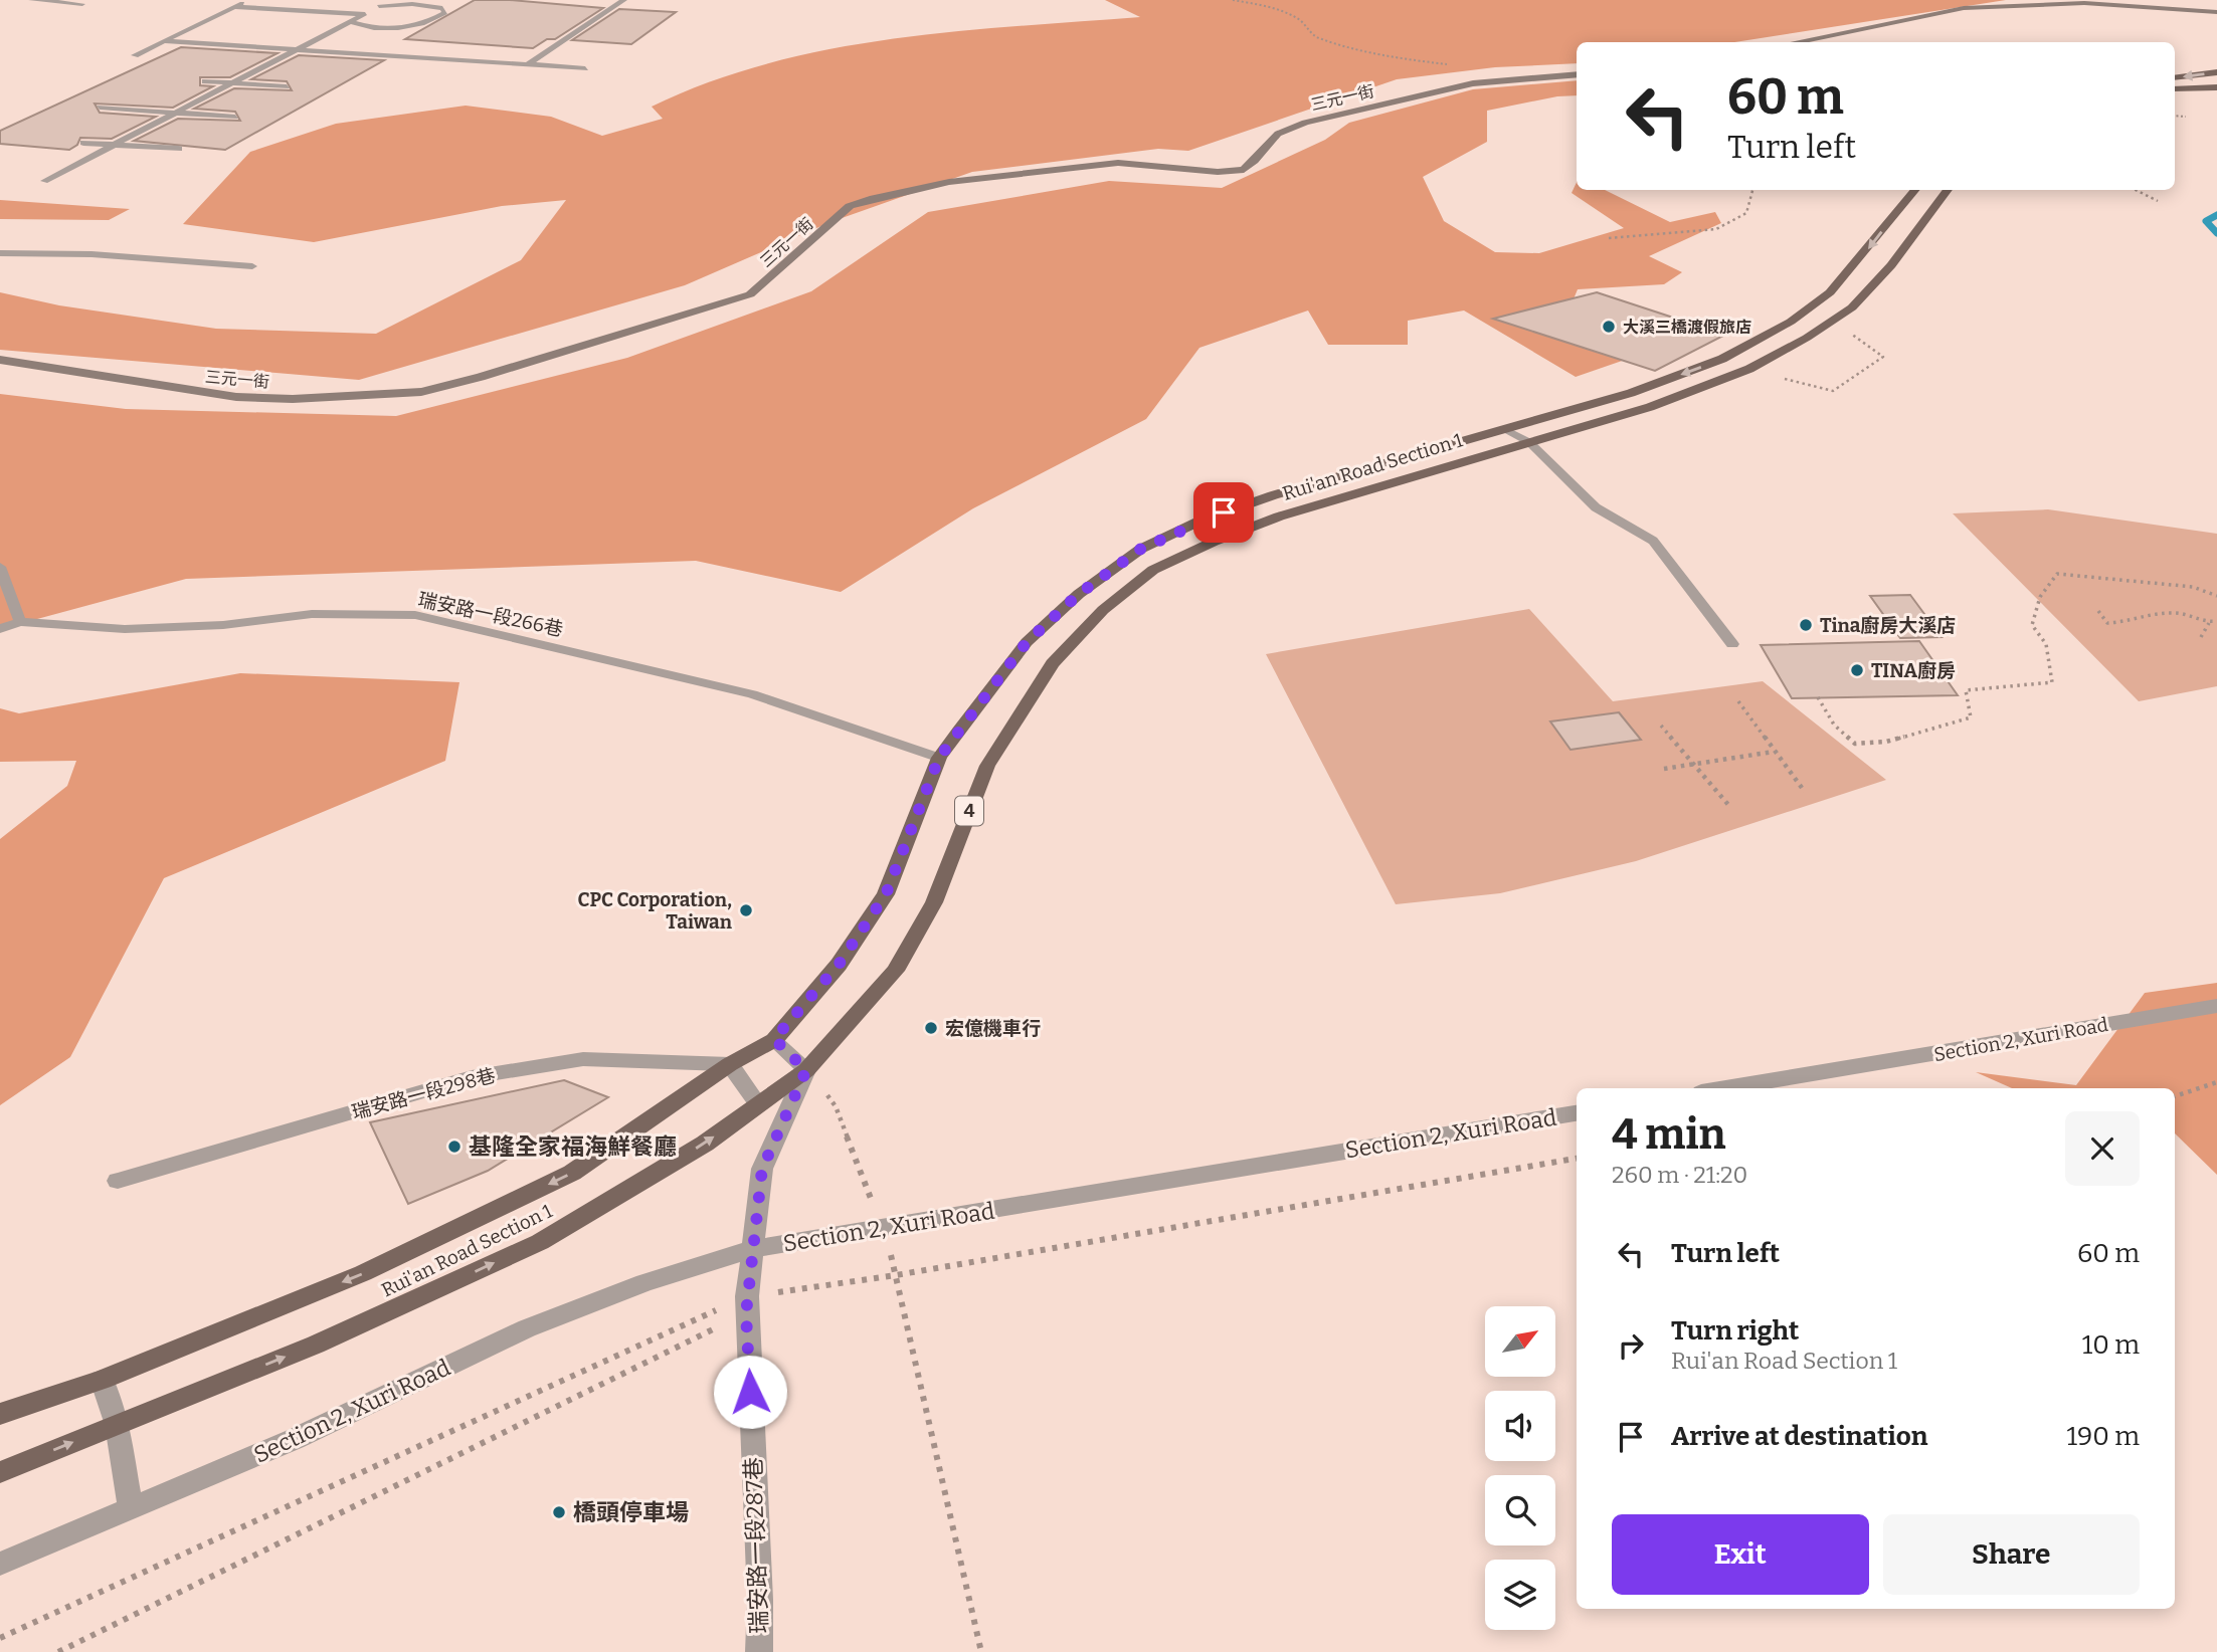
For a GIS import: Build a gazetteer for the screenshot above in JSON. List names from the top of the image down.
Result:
{
  "streets": {
    "main road": ["Rui'an Road Section 1", "4"],
    "street": [
      "三元一街",
      "Section 2, Xuri Road",
      "瑞安路一段298巷",
      "瑞安路一段287巷"
    ],
    "lane": ["瑞安路一段266巷"]
  },
  "crossings": [
    ["Rui'an Road Section 1", "瑞安路一段266巷"],
    ["Rui'an Road Section 1", "瑞安路一段298巷"],
    ["Rui'an Road Section 1", "瑞安路一段287巷"],
    ["Section 2, Xuri Road", "瑞安路一段287巷"]
  ],
  "places": [
    "大溪三橋渡假旅店",
    "Tina廚房大溪店",
    "TINA廚房",
    "CPC Corporation, Taiwan",
    "宏億機車行",
    "基隆全家福海鮮餐廳",
    "橋頭停車場"
  ],
  "north": "top right",
  "page": {
    "turn": ["60 m", "Turn left"],
    "heading": ["4 min", "260 m · 21:20"],
    "list": [
      {
        "name": "Turn left",
        "value": "60 m"
      },
      {
        "name": "Turn right",
        "note": "Rui'an Road Section 1",
        "value": "10 m"
      },
      {
        "name": "Arrive at destination",
        "value": "190 m"
      }
    ],
    "buttons": ["Exit", "Share"]
  }
}
